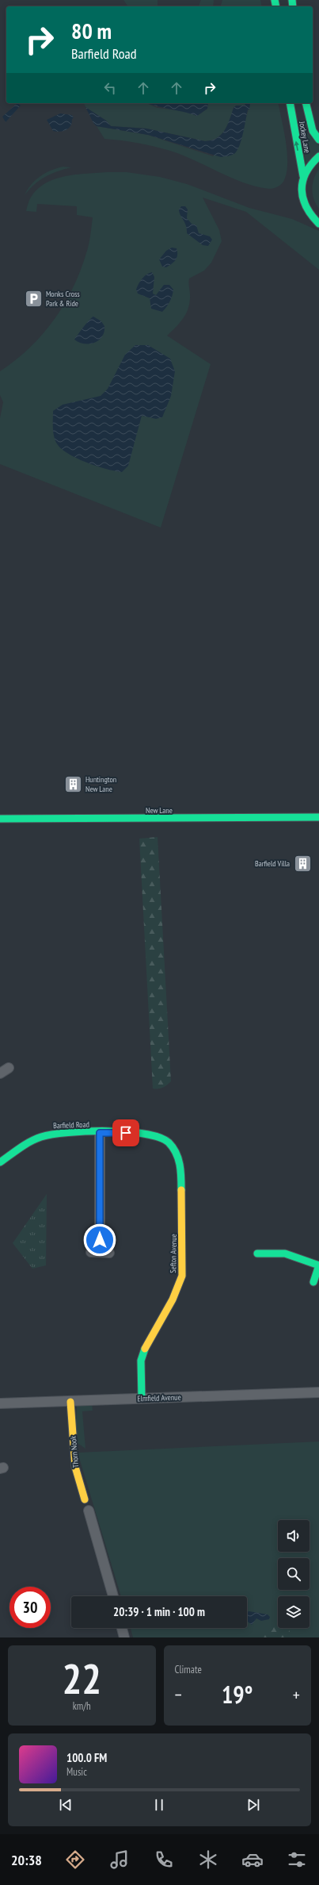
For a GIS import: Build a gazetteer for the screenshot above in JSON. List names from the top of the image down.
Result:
{
  "streets": {
    "street": [
      "Jockey Lane",
      "New Lane",
      "Barfield Road",
      "Sefton Avenue",
      "Elmfield Avenue",
      "Thorn Nook"
    ]
  },
  "crossings": [
    ["Barfield Road", "Sefton Avenue"],
    ["Sefton Avenue", "Elmfield Avenue"],
    ["Elmfield Avenue", "Thorn Nook"]
  ],
  "places": {
    "parking": ["Monks Cross Park & Ride"],
    "building": ["Huntington New Lane", "Barfield Villa"]
  },
  "page": {
    "turn": ["80 m", "Barfield Road"],
    "limit": "30",
    "trip": "20:39 · 1 min · 100 m",
    "tile": [
      ["22", "km/h"],
      "Climate"
    ],
    "heat": ["−", "19°", "+"],
    "song": ["100.0 FM", "Music"],
    "tabs": "20:38"
  }
}
